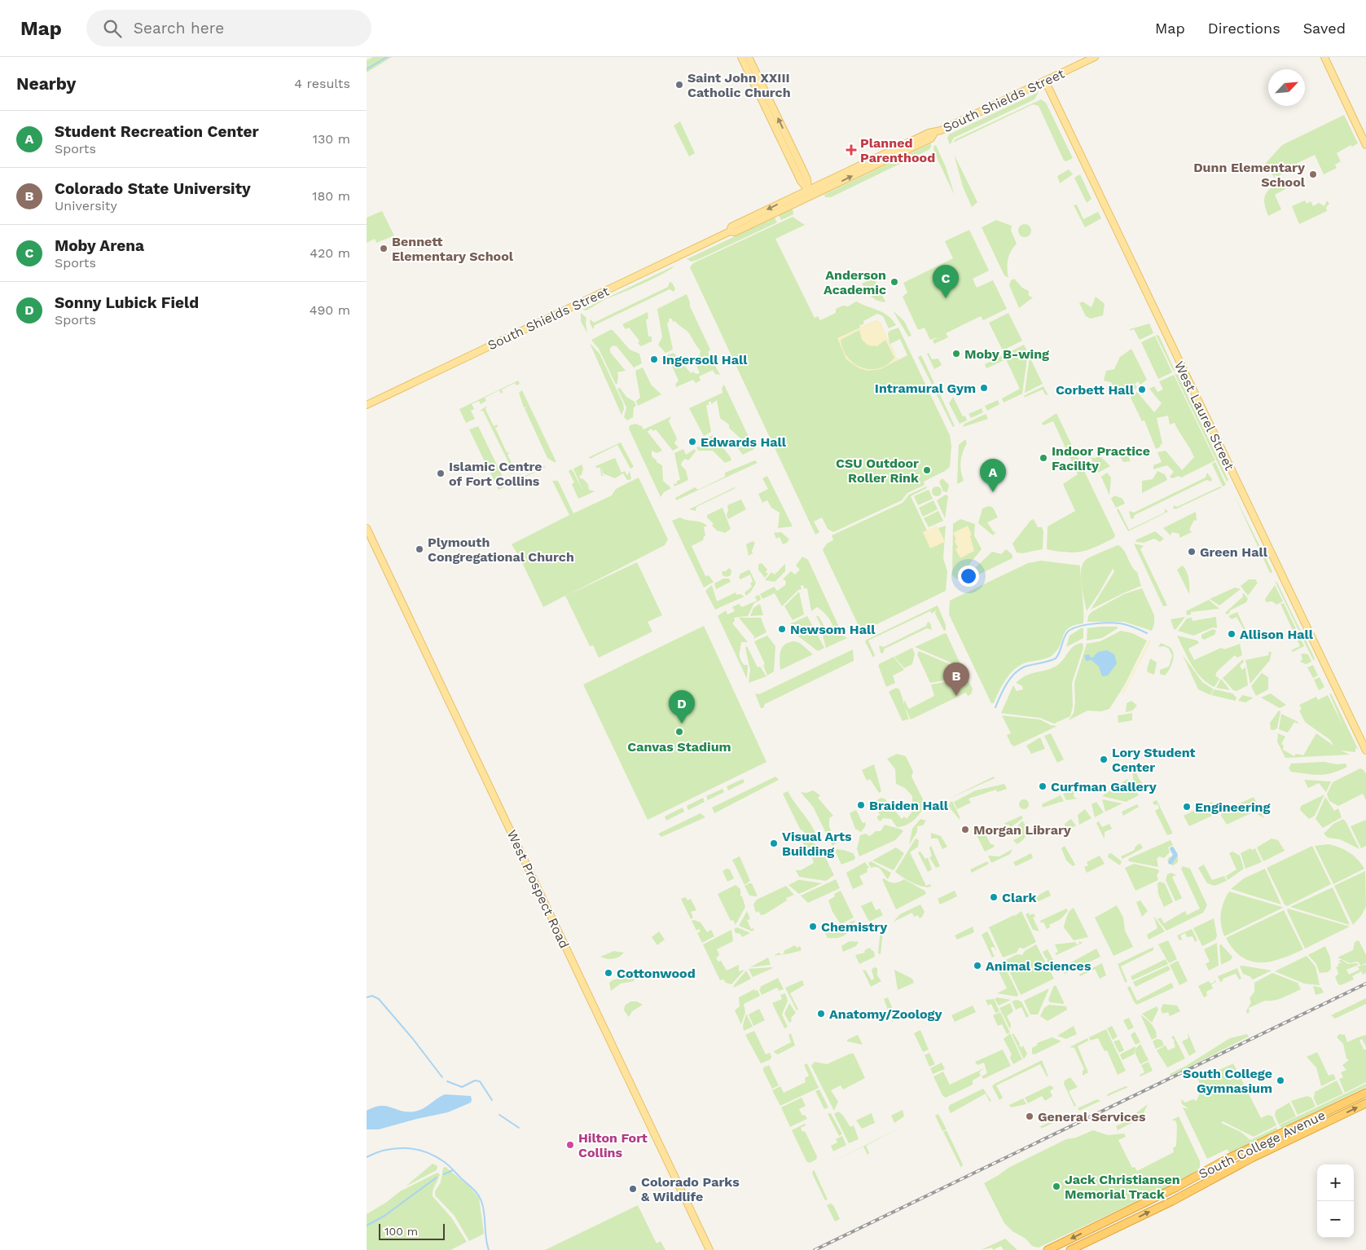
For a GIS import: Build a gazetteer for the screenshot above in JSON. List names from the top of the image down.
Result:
{
  "streets": {
    "highway": ["South College Avenue"],
    "main road": ["South Shields Street", "West Laurel Street", "West Prospect Road"]
  },
  "crossings": [
    ["South Shields Street", "West Laurel Street"]
  ],
  "places": {
    "other": [
      "Saint John XXIII Catholic Church",
      "Dunn Elementary School",
      "Bennett Elementary School",
      "Anderson Academic",
      "Moby B-wing",
      "Ingersoll Hall",
      "Intramural Gym",
      "Corbett Hall",
      "Edwards Hall",
      "Indoor Practice Facility",
      "CSU Outdoor Roller Rink",
      "Islamic Centre of Fort Collins",
      "Plymouth Congregational Church",
      "Green Hall",
      "Newsom Hall",
      "Allison Hall",
      "Canvas Stadium",
      "Lory Student Center",
      "Curfman Gallery",
      "Braiden Hall",
      "Engineering",
      "Morgan Library",
      "Visual Arts Building",
      "Clark",
      "Chemistry",
      "Animal Sciences",
      "Cottonwood",
      "Anatomy/Zoology",
      "South College Gymnasium",
      "General Services",
      "Hilton Fort Collins",
      "Jack Christiansen Memorial Track",
      "Colorado Parks & Wildlife"
    ],
    "health": ["Planned Parenthood"]
  },
  "scale_bar": "100 m",
  "north": "top right",
  "page": {
    "header": "Map",
    "search": "Search here",
    "nav": ["Map", "Directions", "Saved"],
    "heading": ["Nearby", "4 results"],
    "list": [
      {
        "mark": "A",
        "name": "Student Recreation Center",
        "note": "Sports",
        "value": "130 m"
      },
      {
        "mark": "B",
        "name": "Colorado State University",
        "note": "University",
        "value": "180 m"
      },
      {
        "mark": "C",
        "name": "Moby Arena",
        "note": "Sports",
        "value": "420 m"
      },
      {
        "mark": "D",
        "name": "Sonny Lubick Field",
        "note": "Sports",
        "value": "490 m"
      }
    ],
    "pins": [
      "C",
      "A",
      "B",
      "D"
    ],
    "map_buttons": ["+", "−"],
    "scale": "100 m"
  }
}
